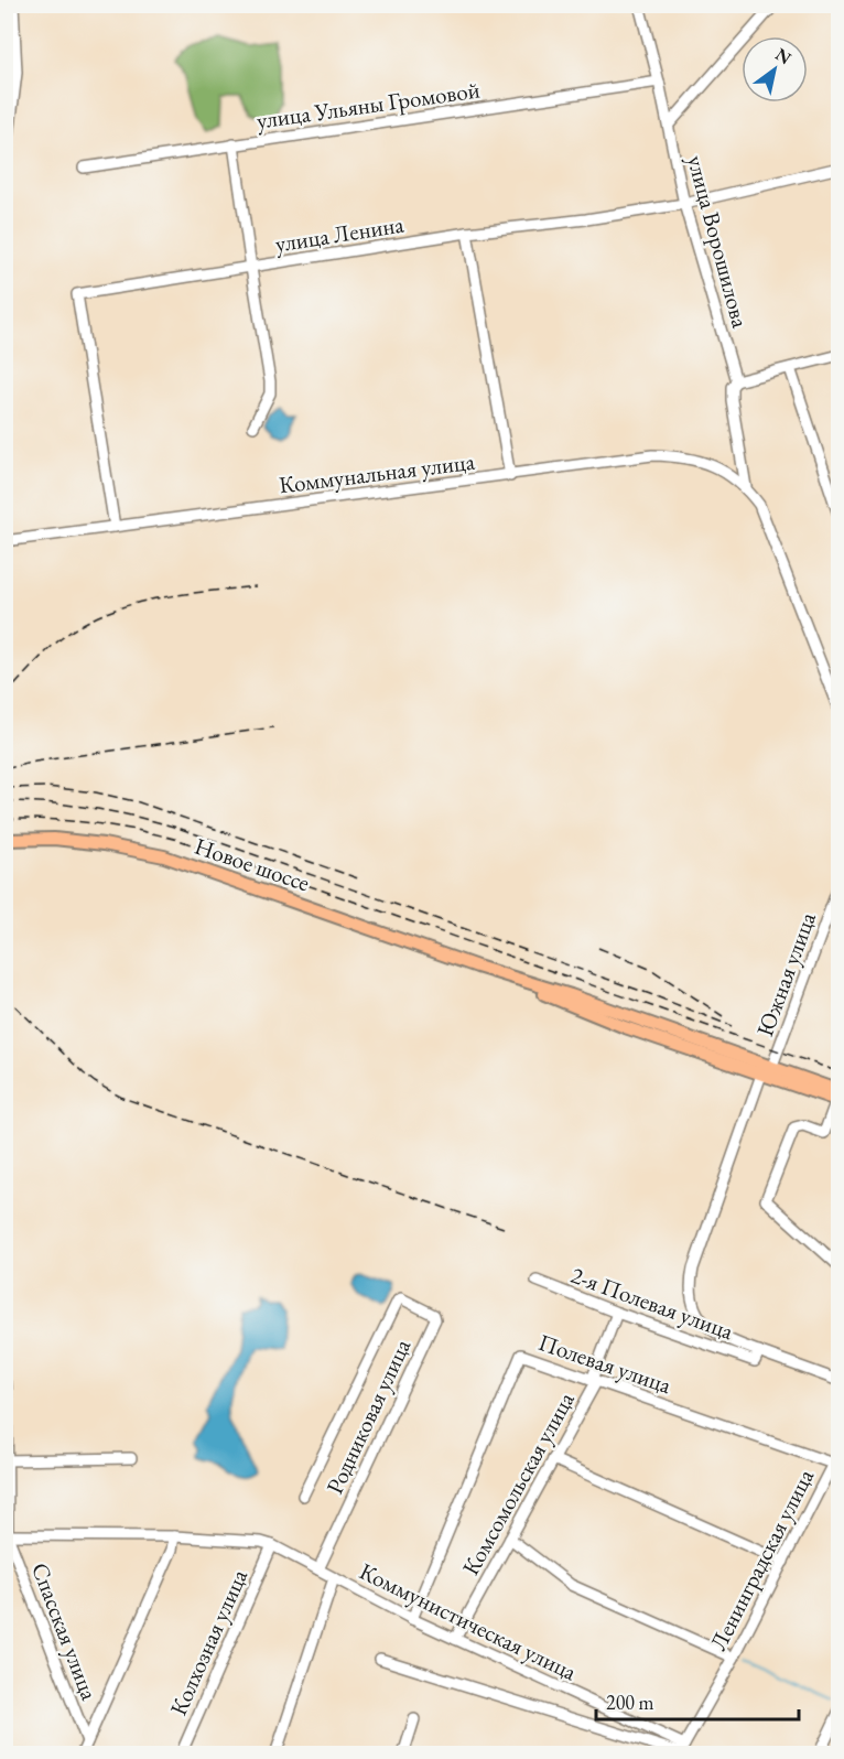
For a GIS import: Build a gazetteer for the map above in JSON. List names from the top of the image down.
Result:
{
  "streets": {
    "main road": ["Новое шоссе"],
    "street": [
      "улица Ульяны Громовой",
      "улица Ленина",
      "улица Ворошилова",
      "Коммунальная улица",
      "Южная улица",
      "2-я Полевая улица",
      "Полевая улица",
      "Родниковая улица",
      "Комсомольская улица",
      "Ленинградская улица",
      "Коммунистическая улица",
      "Спасская улица",
      "Колхозная улица"
    ]
  },
  "crossings": [
    ["улица Ульяны Громовой", "улица Ворошилова"],
    ["улица Ленина", "улица Ворошилова"],
    ["улица Ленина", "Коммунальная улица"],
    ["улица Ворошилова", "Коммунальная улица"],
    ["Новое шоссе", "Южная улица"],
    ["Южная улица", "2-я Полевая улица"],
    ["2-я Полевая улица", "Комсомольская улица"],
    ["Полевая улица", "Комсомольская улица"],
    ["Полевая улица", "Ленинградская улица"],
    ["Полевая улица", "Коммунистическая улица"],
    ["Родниковая улица", "Коммунистическая улица"],
    ["Комсомольская улица", "Коммунистическая улица"],
    ["Ленинградская улица", "Коммунистическая улица"],
    ["Коммунистическая улица", "Спасская улица"],
    ["Коммунистическая улица", "Колхозная улица"]
  ],
  "scale_bar": "200 m",
  "north": "top right"
}
